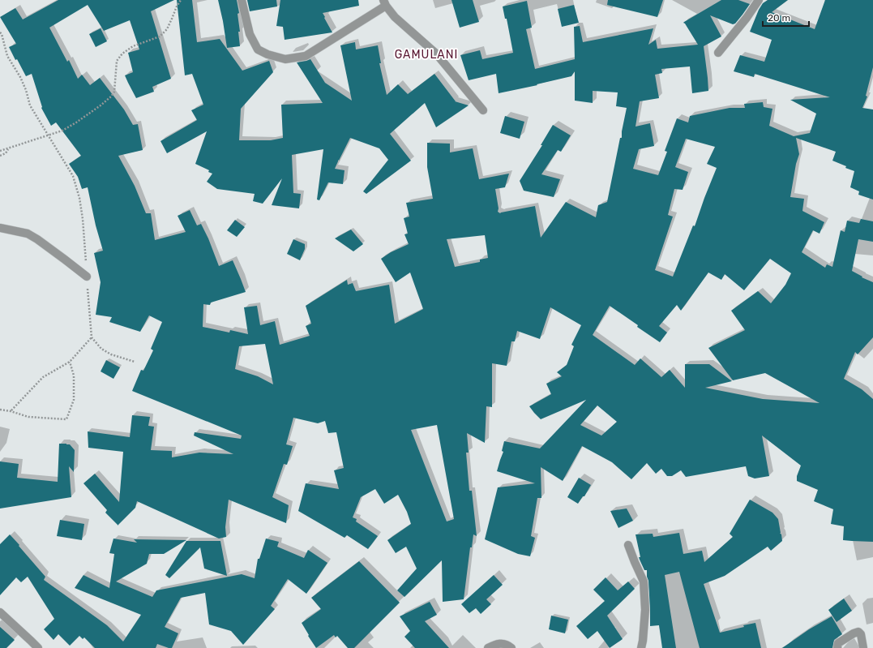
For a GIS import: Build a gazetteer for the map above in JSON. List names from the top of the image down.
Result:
{
  "districts": ["GAMULANI"],
  "scale_bar": "20 m"
}
